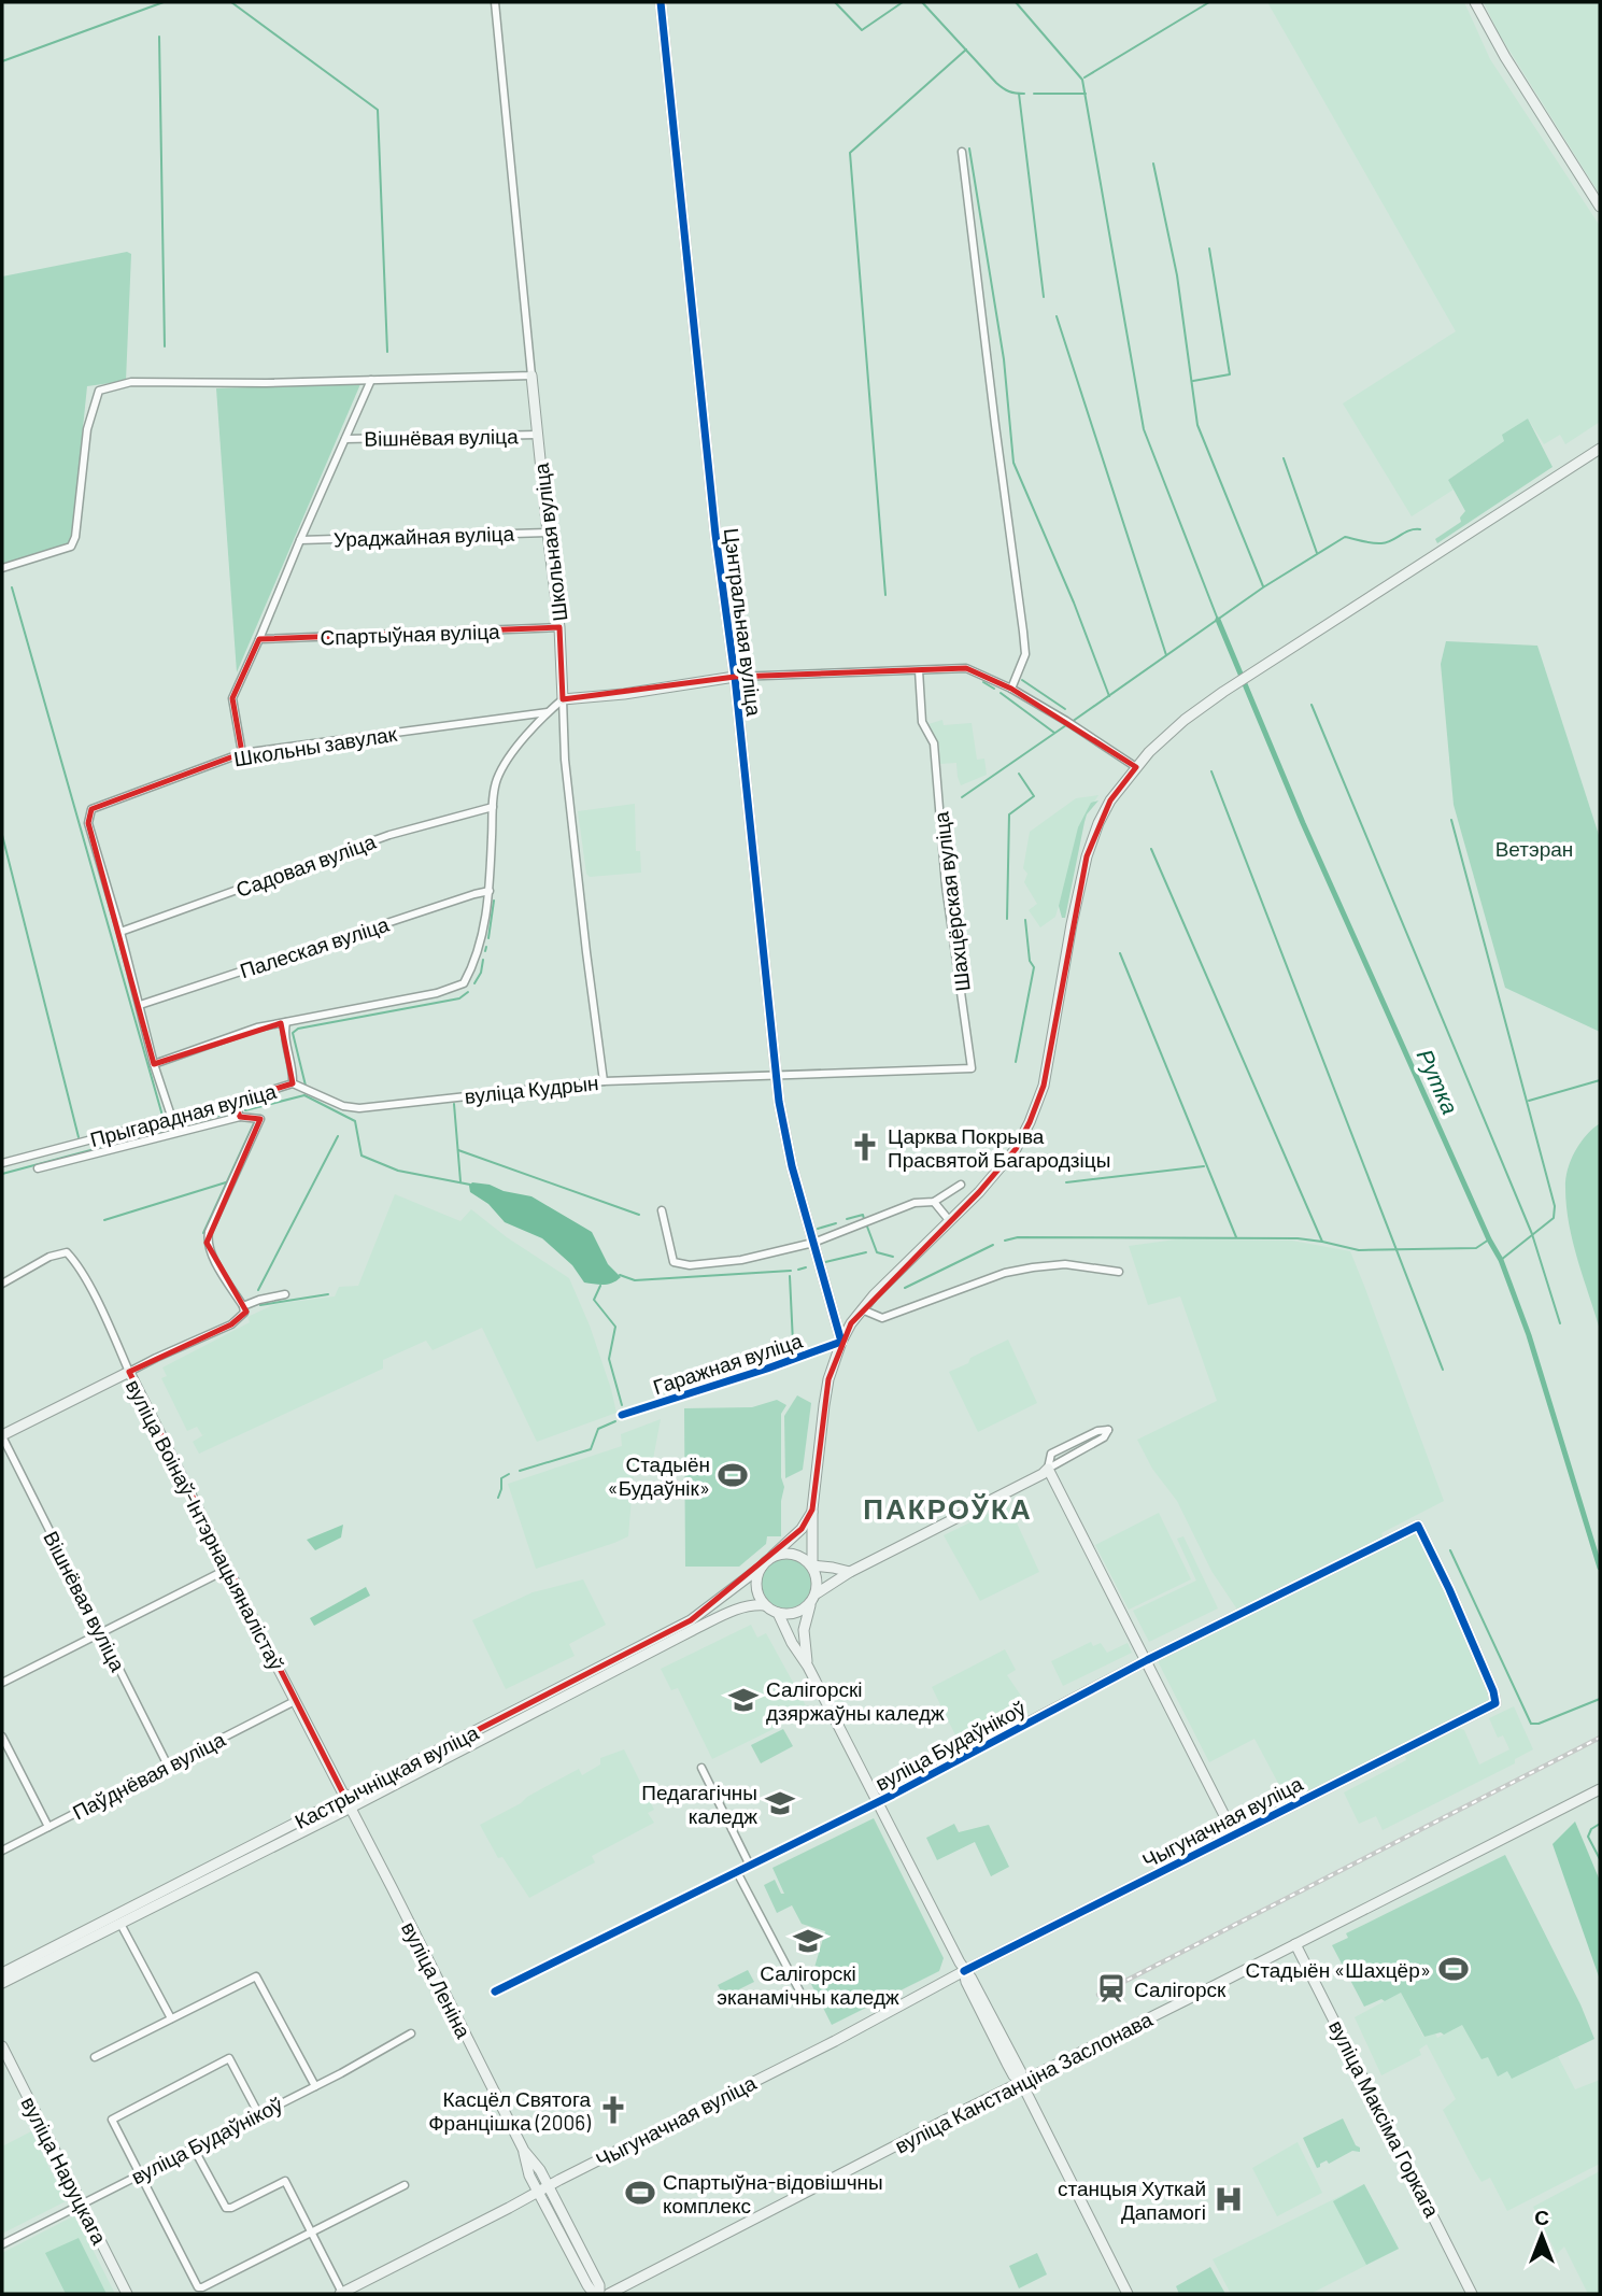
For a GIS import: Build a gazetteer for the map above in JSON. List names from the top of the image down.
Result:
{
  "streets": {
    "main road": [
      "Школьная вуліца",
      "Цэнтральная вуліца",
      "вуліца Воінаў-Інтэрнацыяналістаў",
      "вуліца Будаўнікоў",
      "Кастрычніцкая вуліца",
      "Чыгуначная вуліца",
      "вуліца Леніна",
      "вуліца Канстанціна Заслонава",
      "вуліца Максіма Горкага",
      "вуліца Наруцкага"
    ],
    "street": [
      "Вішнёвая вуліца",
      "Ураджайная вуліца",
      "Спартыўная вуліца",
      "Школьны завулак",
      "Садовая вуліца",
      "Шахцёрская вуліца",
      "Палеская вуліца",
      "вуліца Кудрын",
      "Прыгарадная вуліца",
      "Гаражная вуліца",
      "Паўднёвая вуліца"
    ]
  },
  "crossings": [
    ["Вішнёвая вуліца", "Школьная вуліца"],
    ["Вішнёвая вуліца", "Паўднёвая вуліца"],
    ["Ураджайная вуліца", "Школьная вуліца"],
    ["Школьная вуліца", "Цэнтральная вуліца"],
    ["Школьная вуліца", "Спартыўная вуліца"],
    ["Школьная вуліца", "вуліца Кудрын"],
    ["Цэнтральная вуліца", "Шахцёрская вуліца"],
    ["Цэнтральная вуліца", "вуліца Кудрын"],
    ["Цэнтральная вуліца", "Гаражная вуліца"],
    ["Школьны завулак", "Садовая вуліца"],
    ["Шахцёрская вуліца", "вуліца Кудрын"],
    ["вуліца Кудрын", "Прыгарадная вуліца"],
    ["вуліца Воінаў-Інтэрнацыяналістаў", "Паўднёвая вуліца"],
    ["вуліца Воінаў-Інтэрнацыяналістаў", "Кастрычніцкая вуліца"],
    ["вуліца Воінаў-Інтэрнацыяналістаў", "вуліца Леніна"],
    ["вуліца Будаўнікоў", "Чыгуначная вуліца"],
    ["вуліца Будаўнікоў", "вуліца Наруцкага"],
    ["Кастрычніцкая вуліца", "вуліца Леніна"],
    ["Чыгуначная вуліца", "вуліца Леніна"],
    ["вуліца Канстанціна Заслонава", "вуліца Максіма Горкага"]
  ],
  "districts": ["ПАКРОЎКА"],
  "water": ["Рутка"],
  "parks": ["Ветэран"],
  "places": {
    "church": ["Царква Покрыва Прасвятой Багародзіцы", "Касцёл Святога Францішка (2006)"],
    "sports": ["Стадыён «Будаўнік»", "Стадыён «Шахцёр»", "Спартыўна-відовішчны комплекс"],
    "school or university": ["Салігорскі дзяржаўны каледж", "Педагагічны каледж", "Салігорскі эканамічны каледж"],
    "station": ["Салігорск"],
    "hospital": ["станцыя Хуткай Дапамогі"]
  },
  "north": "top"
}
